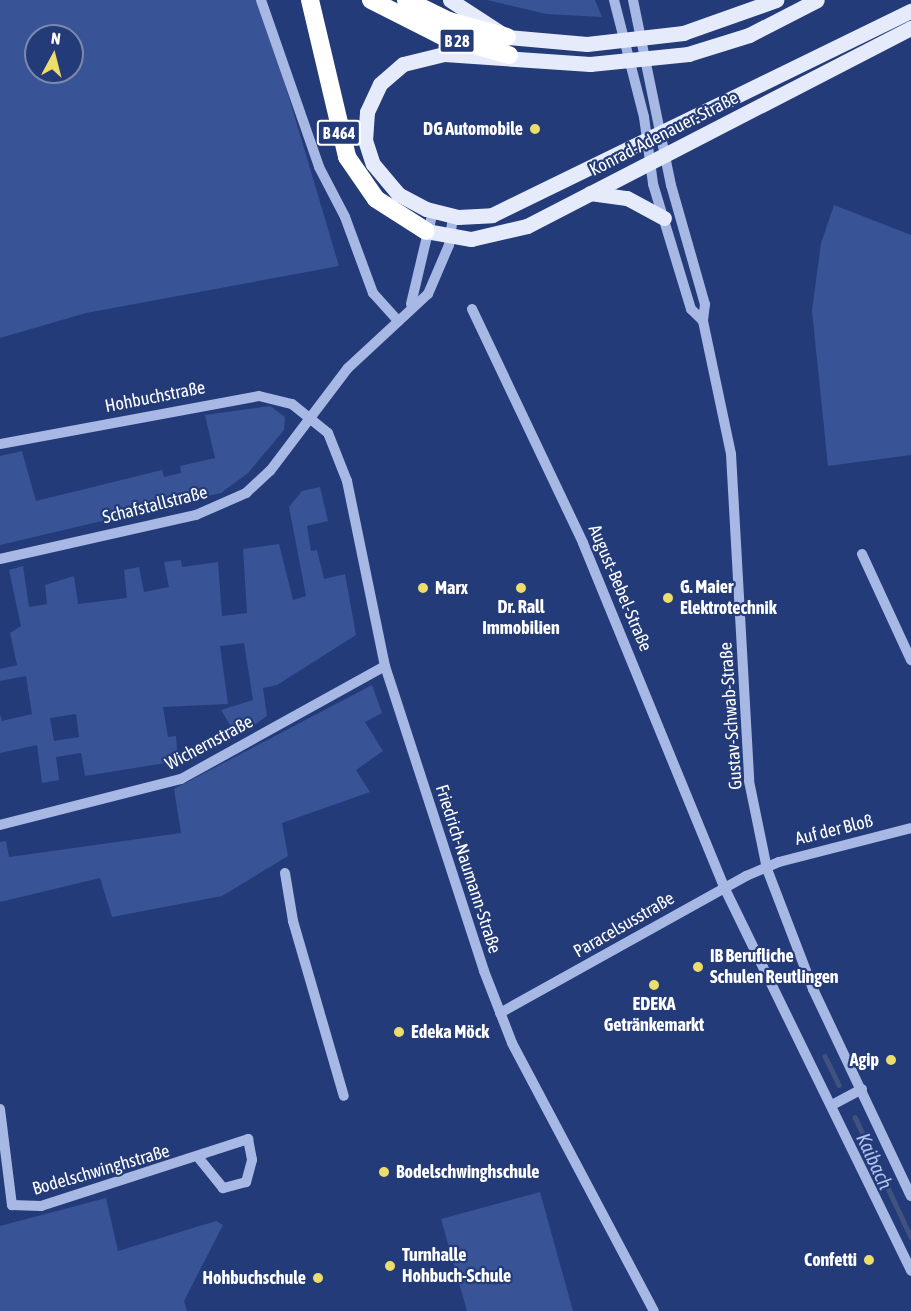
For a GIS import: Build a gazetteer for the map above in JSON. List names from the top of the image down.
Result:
{
  "streets": {
    "highway": ["B 28", "B 464"],
    "main road": ["Konrad-Adenauer-Straße"],
    "street": [
      "Hohbuchstraße",
      "Schafstallstraße",
      "August-Bebel-Straße",
      "Gustav-Schwab-Straße",
      "Wichernstraße",
      "Auf der Bloß",
      "Friedrich-Naumann-Straße",
      "Paracelsusstraße",
      "Bodelschwinghstraße"
    ]
  },
  "crossings": [
    ["B 28", "Konrad-Adenauer-Straße"],
    ["B 464", "Konrad-Adenauer-Straße"],
    ["B 464", "Schafstallstraße"],
    ["Konrad-Adenauer-Straße", "Schafstallstraße"],
    ["Konrad-Adenauer-Straße", "Gustav-Schwab-Straße"],
    ["Hohbuchstraße", "Schafstallstraße"],
    ["Hohbuchstraße", "Friedrich-Naumann-Straße"],
    ["Schafstallstraße", "Friedrich-Naumann-Straße"],
    ["August-Bebel-Straße", "Paracelsusstraße"],
    ["Gustav-Schwab-Straße", "Auf der Bloß"],
    ["Gustav-Schwab-Straße", "Paracelsusstraße"],
    ["Wichernstraße", "Friedrich-Naumann-Straße"],
    ["Auf der Bloß", "Paracelsusstraße"],
    ["Friedrich-Naumann-Straße", "Paracelsusstraße"]
  ],
  "water": ["Kaibach"],
  "places": [
    "DG Automobile",
    "Marx",
    "Dr. Rall Immobilien",
    "G. Maier Elektrotechnik",
    "IB Berufliche Schulen Reutlingen",
    "EDEKA Getränkemarkt",
    "Edeka Möck",
    "Agip",
    "Bodelschwinghschule",
    "Confetti",
    "Turnhalle Hohbuch-Schule",
    "Hohbuchschule"
  ],
  "north": "top"
}
